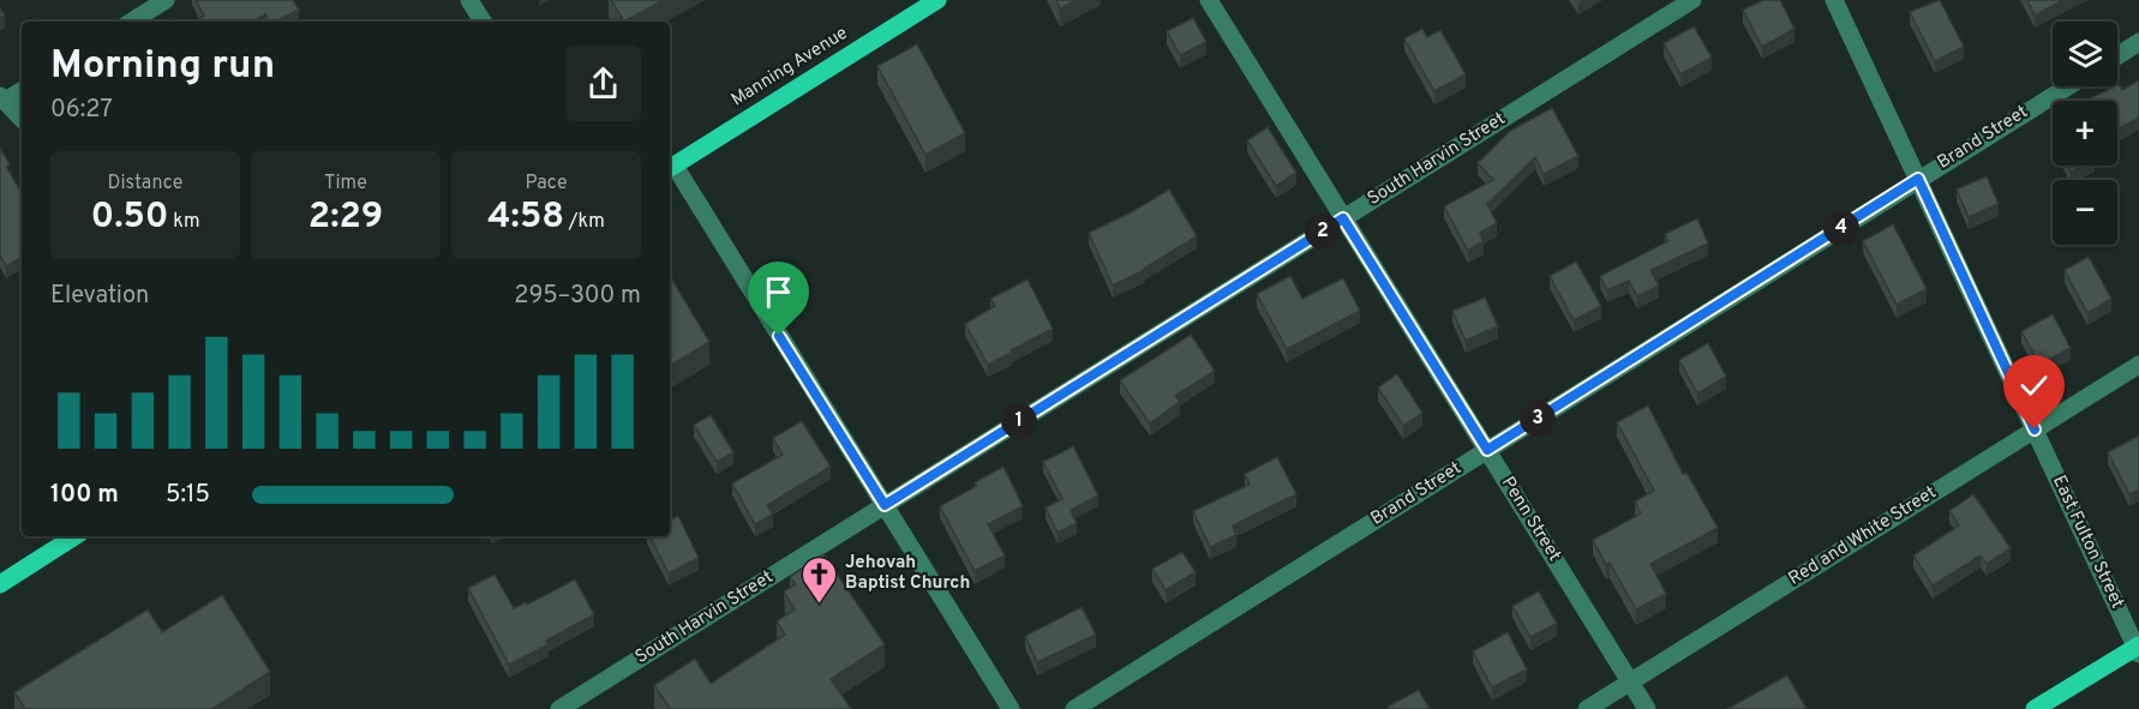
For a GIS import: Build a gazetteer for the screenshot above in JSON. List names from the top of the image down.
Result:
{
  "streets": {
    "main road": ["Manning Avenue"],
    "street": [
      "Brand Street",
      "South Harvin Street",
      "Penn Street",
      "Red and White Street",
      "East Fulton Street"
    ]
  },
  "crossings": [
    ["Brand Street", "Penn Street"],
    ["Brand Street", "East Fulton Street"],
    ["South Harvin Street", "Penn Street"],
    ["Penn Street", "Red and White Street"],
    ["Red and White Street", "East Fulton Street"]
  ],
  "places": {
    "church": ["Jehovah Baptist Church"]
  },
  "page": {
    "map_buttons": ["+", "−"],
    "heading": ["Morning run", "06:27"],
    "stats": [
      ["Distance", "0.50 km"],
      ["Time", "2:29"],
      ["Pace", "4:58 /km"]
    ],
    "pins": [
      "4",
      "2",
      "3",
      "1"
    ],
    "chart": ["Elevation", "295–300 m"],
    "list": [
      {
        "name": "100 m",
        "note": "5:15"
      }
    ]
  }
}
